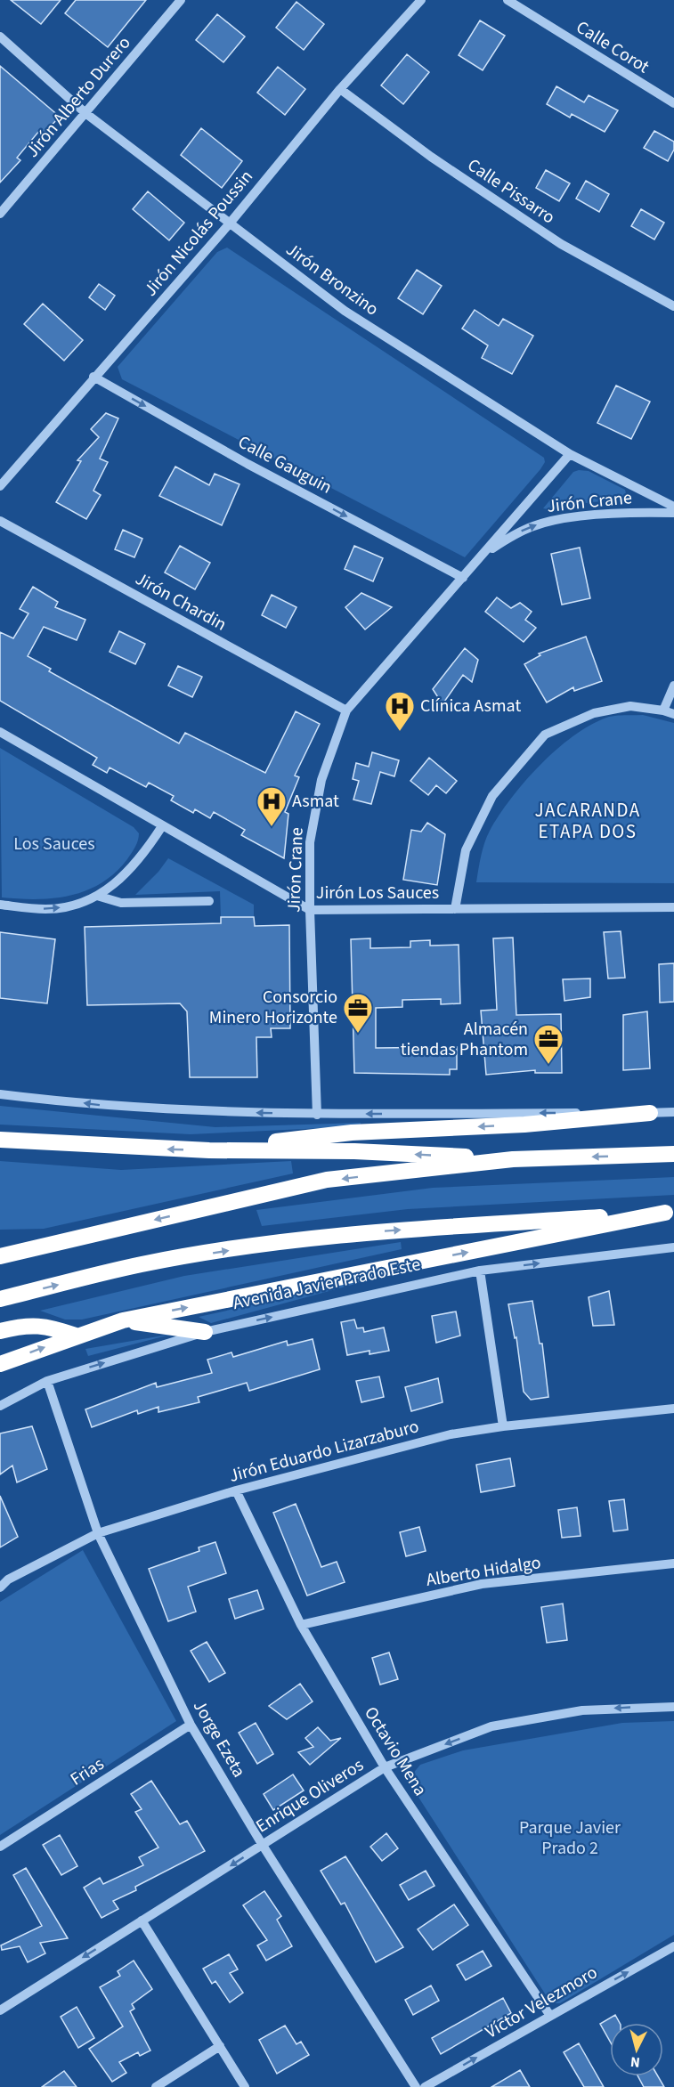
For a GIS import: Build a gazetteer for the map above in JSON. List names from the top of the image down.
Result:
{
  "streets": {
    "highway": ["Avenida Javier Prado Este"],
    "street": [
      "Calle Corot",
      "Jirón Alberto Durero",
      "Calle Pissarro",
      "Jirón Nicolás Poussin",
      "Jirón Bronzino",
      "Calle Gauguin",
      "Jirón Crane",
      "Jirón Chardin",
      "Jirón Los Sauces",
      "Jirón Eduardo Lizarzaburo",
      "Alberto Hidalgo",
      "Jorge Ezeta",
      "Octavio Mena",
      "Frias",
      "Enrique Oliveros",
      "Víctor Velezmoro"
    ]
  },
  "crossings": [
    ["Jirón Alberto Durero", "Jirón Bronzino"],
    ["Calle Pissarro", "Jirón Nicolás Poussin"],
    ["Jirón Nicolás Poussin", "Jirón Bronzino"],
    ["Jirón Nicolás Poussin", "Calle Gauguin"],
    ["Jirón Bronzino", "Jirón Crane"],
    ["Calle Gauguin", "Jirón Crane"],
    ["Jirón Crane", "Jirón Chardin"],
    ["Jirón Crane", "Jirón Los Sauces"],
    ["Avenida Javier Prado Este", "Jorge Ezeta"],
    ["Jirón Eduardo Lizarzaburo", "Jorge Ezeta"],
    ["Jirón Eduardo Lizarzaburo", "Octavio Mena"],
    ["Alberto Hidalgo", "Octavio Mena"],
    ["Jorge Ezeta", "Frias"],
    ["Jorge Ezeta", "Enrique Oliveros"],
    ["Octavio Mena", "Enrique Oliveros"],
    ["Octavio Mena", "Víctor Velezmoro"]
  ],
  "one_way": ["Calle Gauguin", "Enrique Oliveros", "Víctor Velezmoro"],
  "districts": ["JACARANDA ETAPA DOS"],
  "parks": ["Los Sauces", "Parque Javier Prado 2"],
  "places": {
    "hospital": ["Clínica Asmat", "Asmat"],
    "office": ["Consorcio Minero Horizonte", "Almacén tiendas Phantom"]
  },
  "north": "bottom"
}
